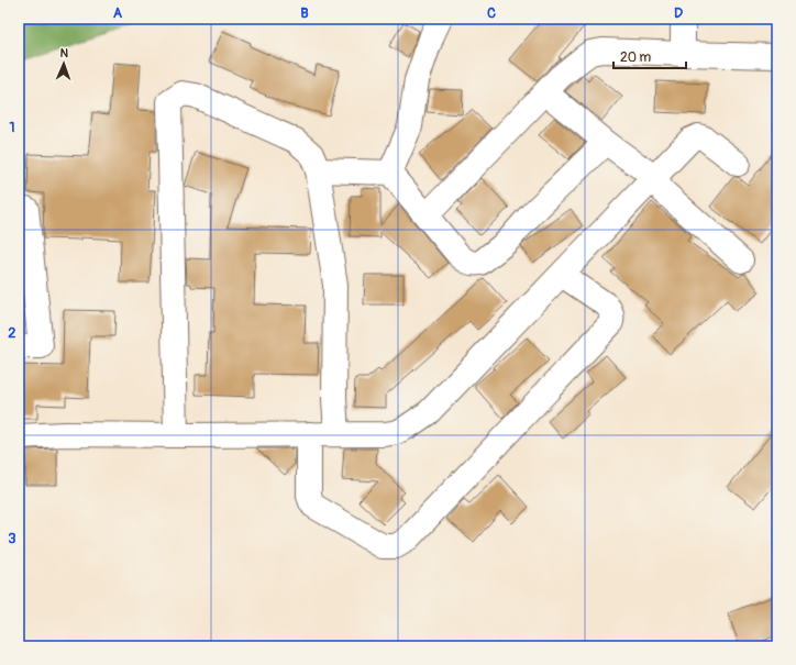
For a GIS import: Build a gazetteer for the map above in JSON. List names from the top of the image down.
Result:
{
  "scale_bar": "20 m",
  "north": "top",
  "grid": {
    "columns": [
      "A",
      "B",
      "C",
      "D"
    ],
    "rows": ["1", "2", "3"]
  }
}
